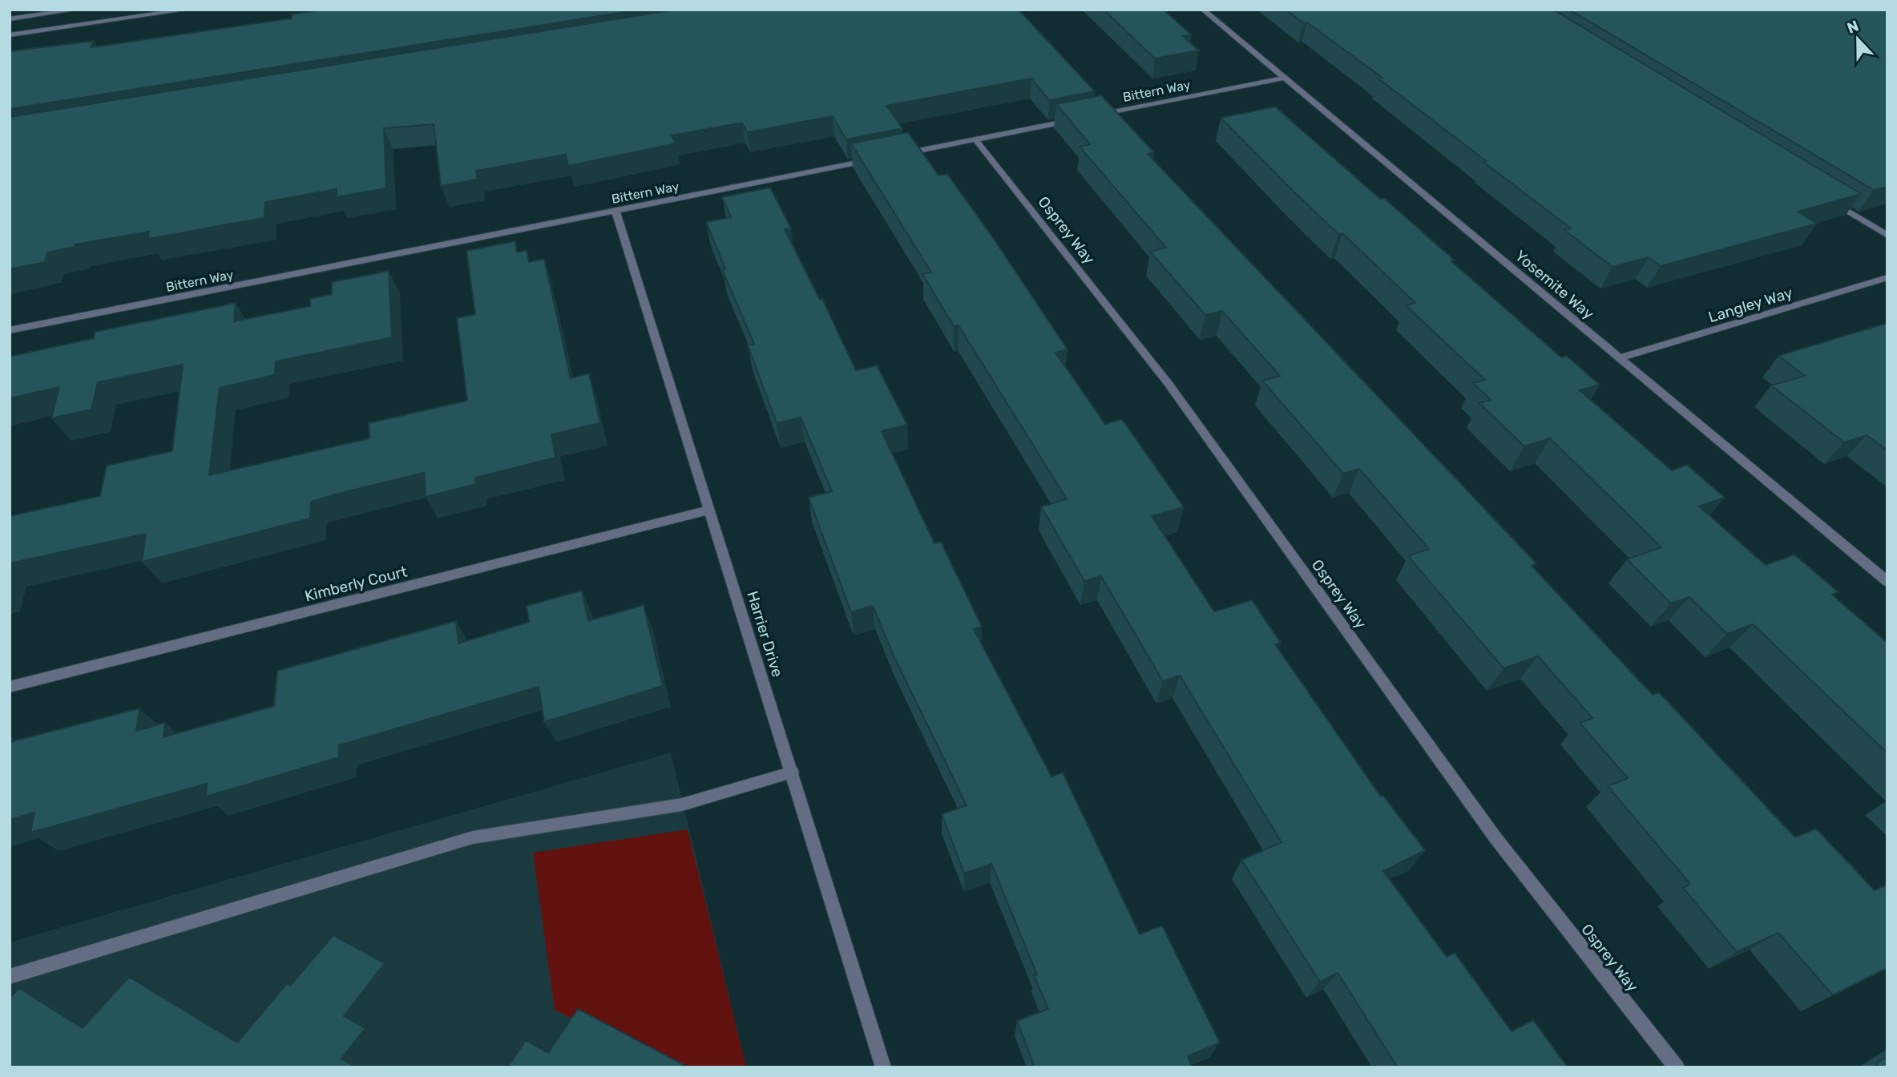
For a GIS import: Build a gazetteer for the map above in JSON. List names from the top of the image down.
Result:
{
  "streets": {
    "street": [
      "Bittern Way",
      "Osprey Way",
      "Yosemite Way",
      "Langley Way",
      "Kimberly Court",
      "Harrier Drive"
    ]
  },
  "crossings": [
    ["Bittern Way", "Yosemite Way"],
    ["Bittern Way", "Harrier Drive"],
    ["Yosemite Way", "Langley Way"],
    ["Kimberly Court", "Harrier Drive"]
  ],
  "north": "top"
}
